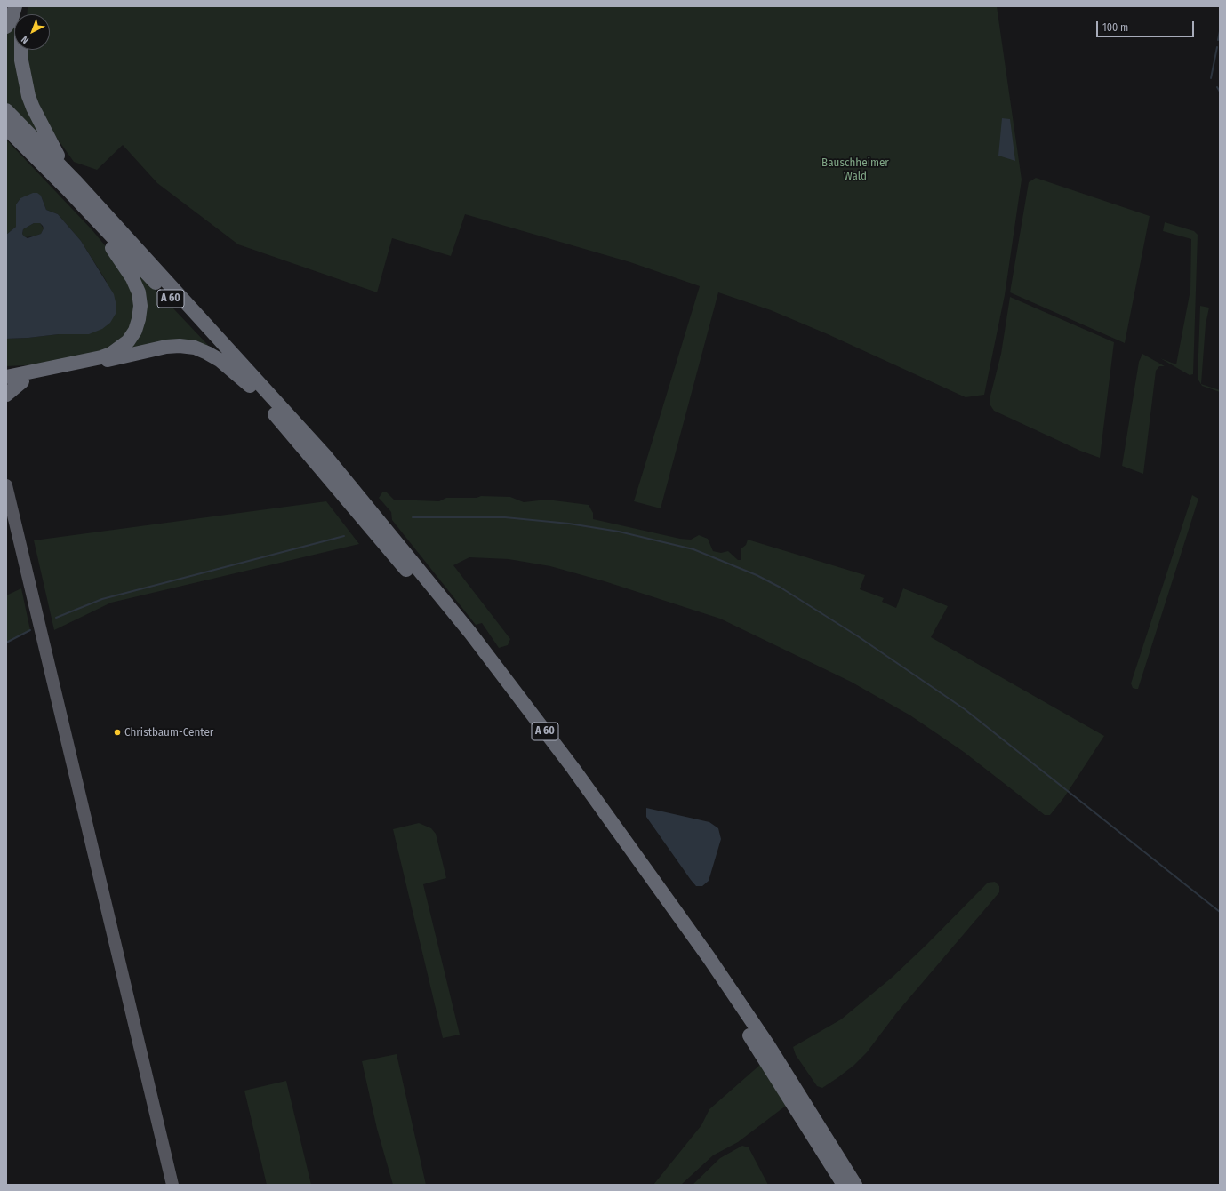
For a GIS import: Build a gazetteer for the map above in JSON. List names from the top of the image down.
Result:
{
  "streets": {
    "highway": ["A 60"]
  },
  "parks": ["Bauschheimer Wald"],
  "places": ["Christbaum-Center"],
  "scale_bar": "100 m",
  "north": "bottom left"
}
